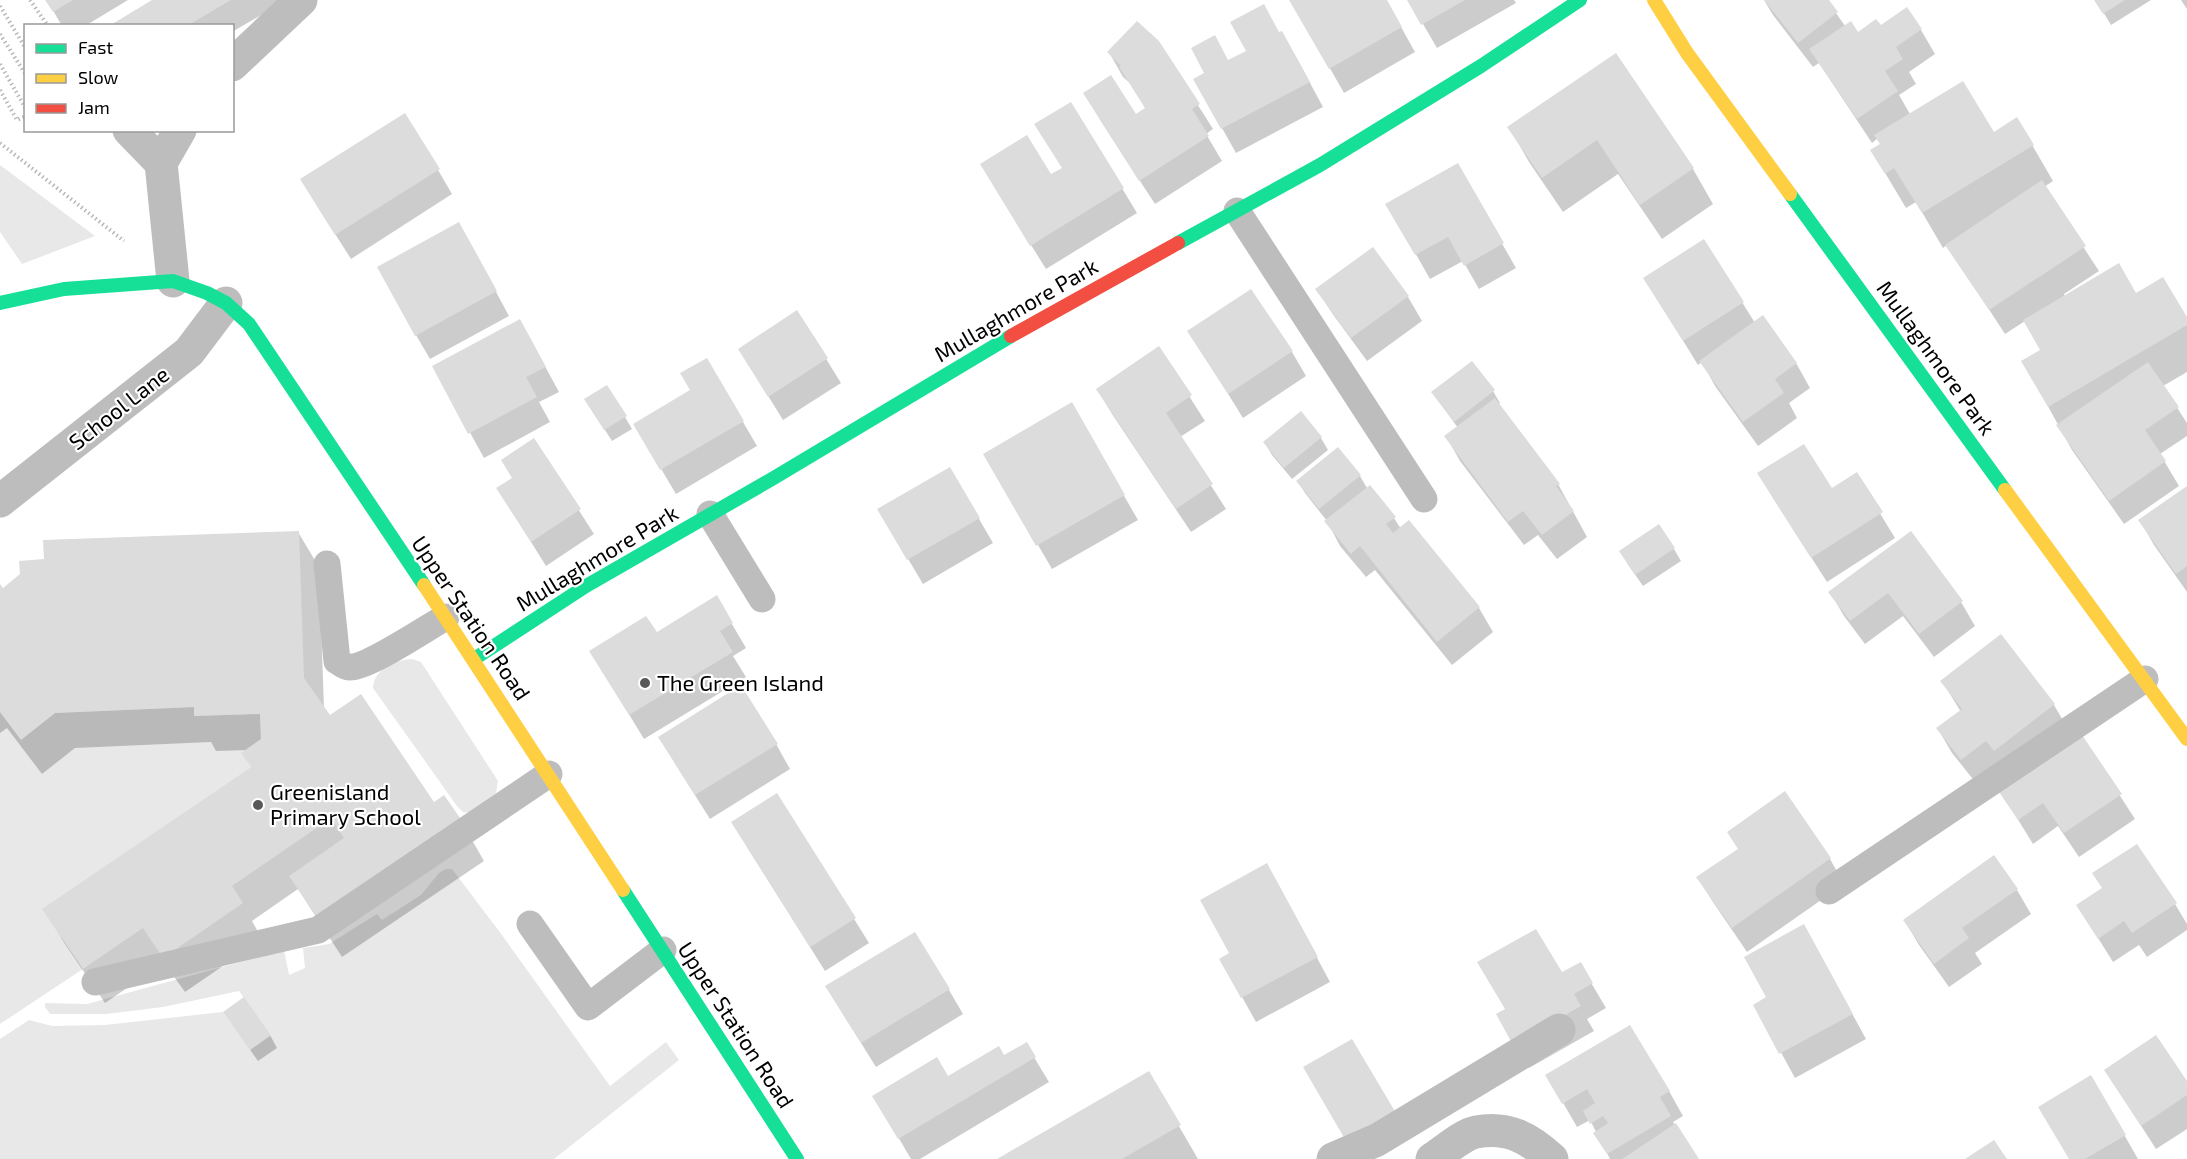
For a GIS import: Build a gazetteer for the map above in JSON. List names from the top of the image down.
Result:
{
  "streets": {
    "street": ["Mullaghmore Park", "School Lane", "Upper Station Road"]
  },
  "crossings": [
    ["Mullaghmore Park", "Upper Station Road"],
    ["School Lane", "Upper Station Road"]
  ],
  "places": ["The Green Island", "Greenisland Primary School"],
  "legend": ["Fast", "Slow", "Jam"]
}
